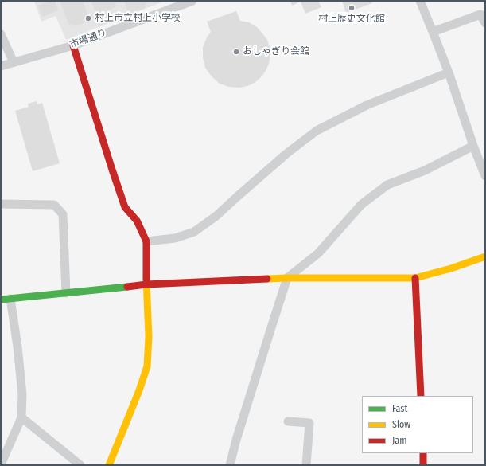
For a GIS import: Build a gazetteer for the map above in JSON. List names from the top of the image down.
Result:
{
  "streets": {
    "street": ["市場通り"]
  },
  "places": ["村上歴史文化館", "村上市立村上小学校", "おしゃぎり会館"],
  "legend": ["Fast", "Slow", "Jam"]
}
